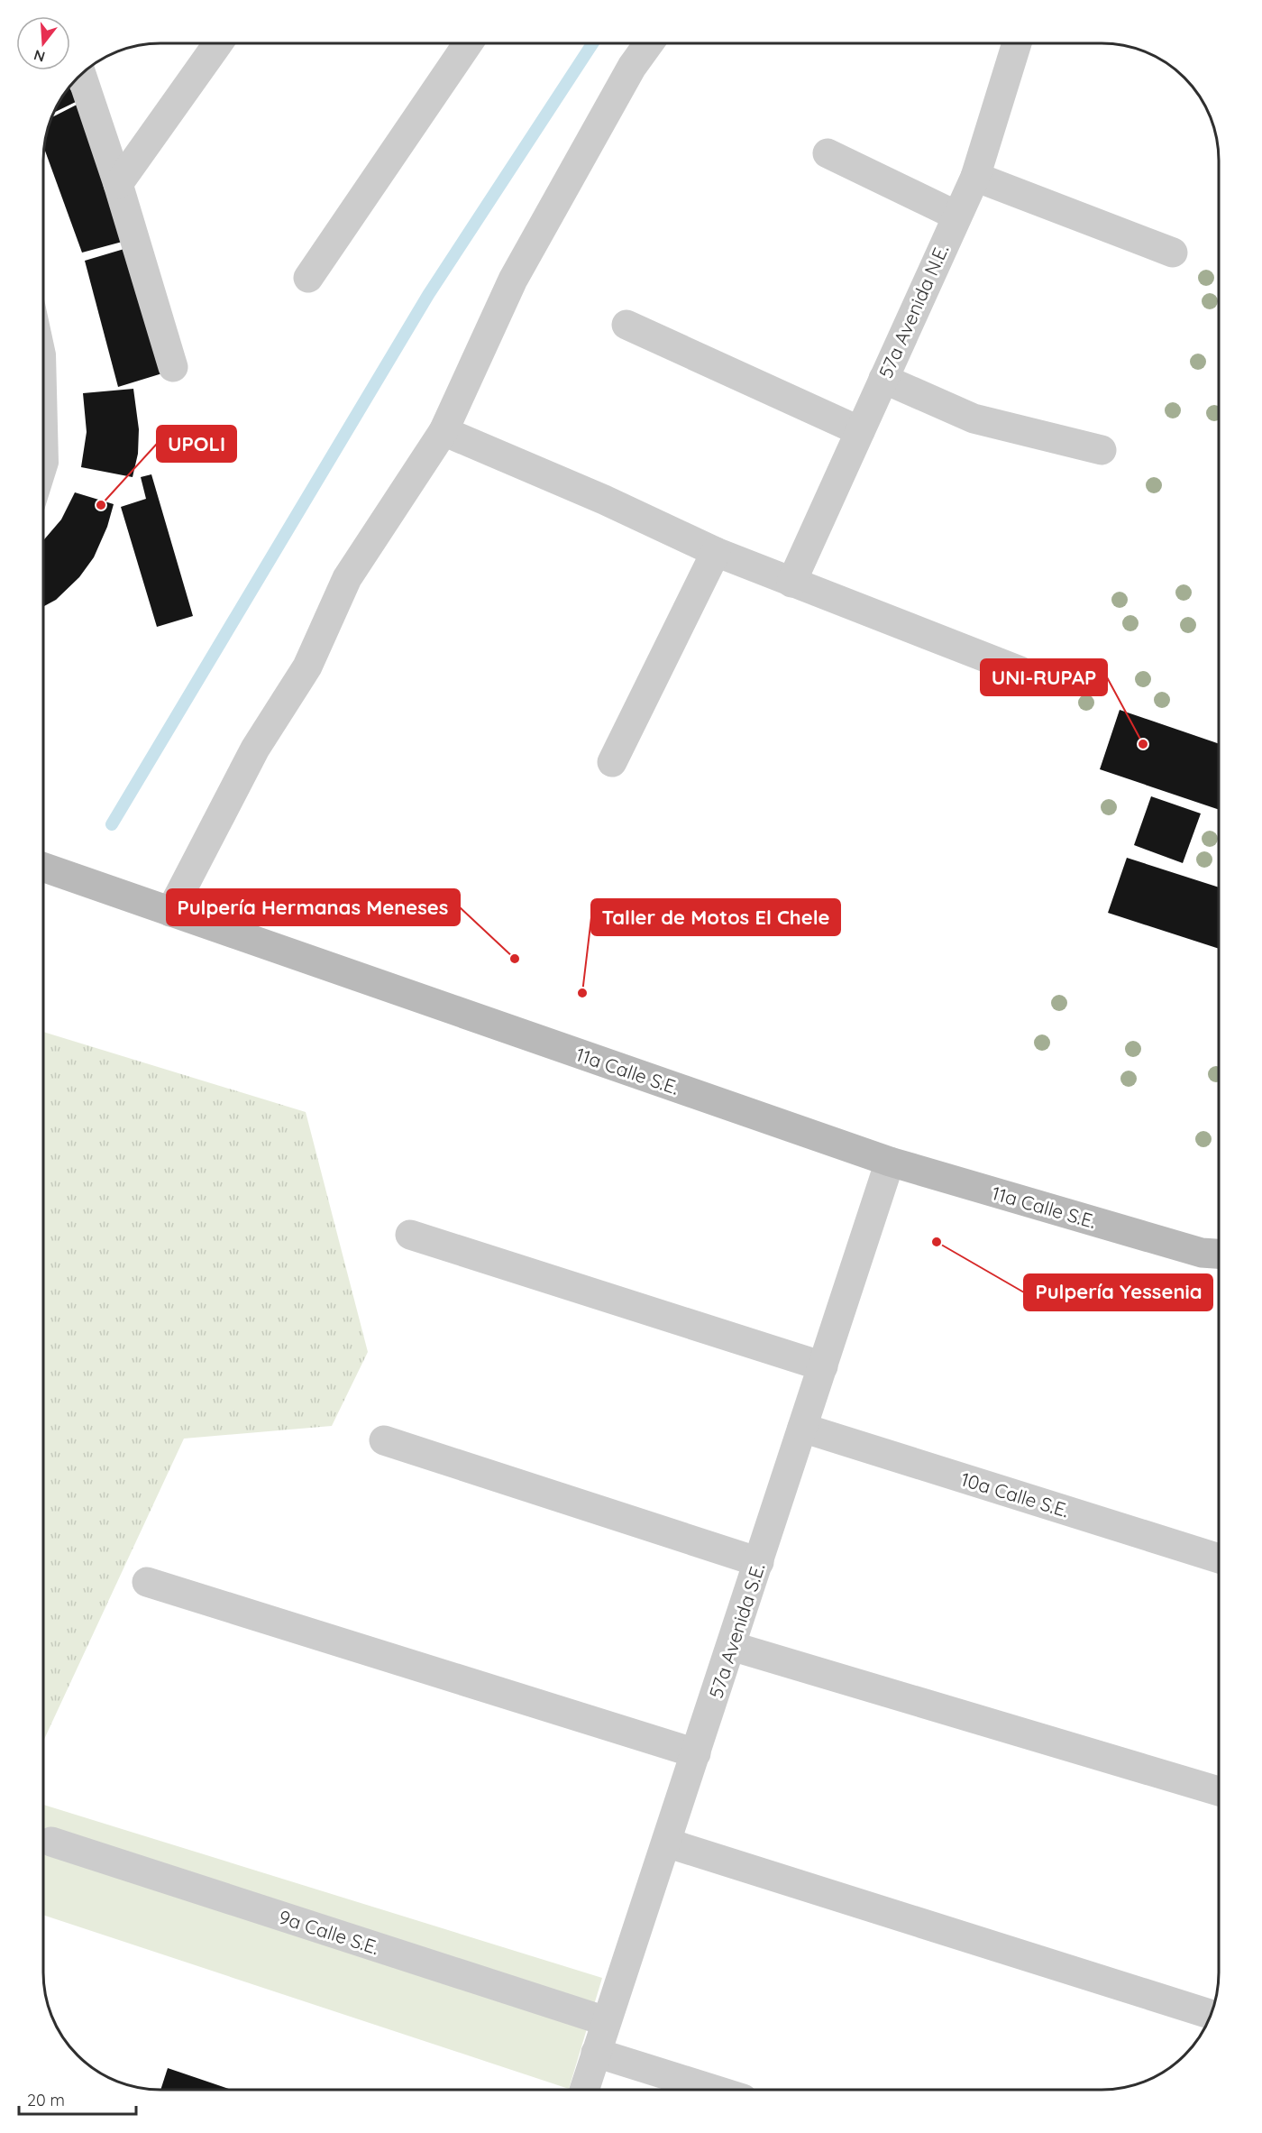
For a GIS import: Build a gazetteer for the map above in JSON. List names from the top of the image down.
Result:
{
  "streets": {
    "street": [
      "57a Avenida N.E.",
      "11a Calle S.E.",
      "10a Calle S.E.",
      "57a Avenida S.E.",
      "9a Calle S.E."
    ]
  },
  "crossings": [
    ["11a Calle S.E.", "57a Avenida S.E."],
    ["10a Calle S.E.", "57a Avenida S.E."],
    ["57a Avenida S.E.", "9a Calle S.E."]
  ],
  "places": [
    "UPOLI",
    "UNI-RUPAP",
    "Pulpería Hermanas Meneses",
    "Taller de Motos El Chele",
    "Pulpería Yessenia"
  ],
  "scale_bar": "20 m",
  "north": "bottom"
}
